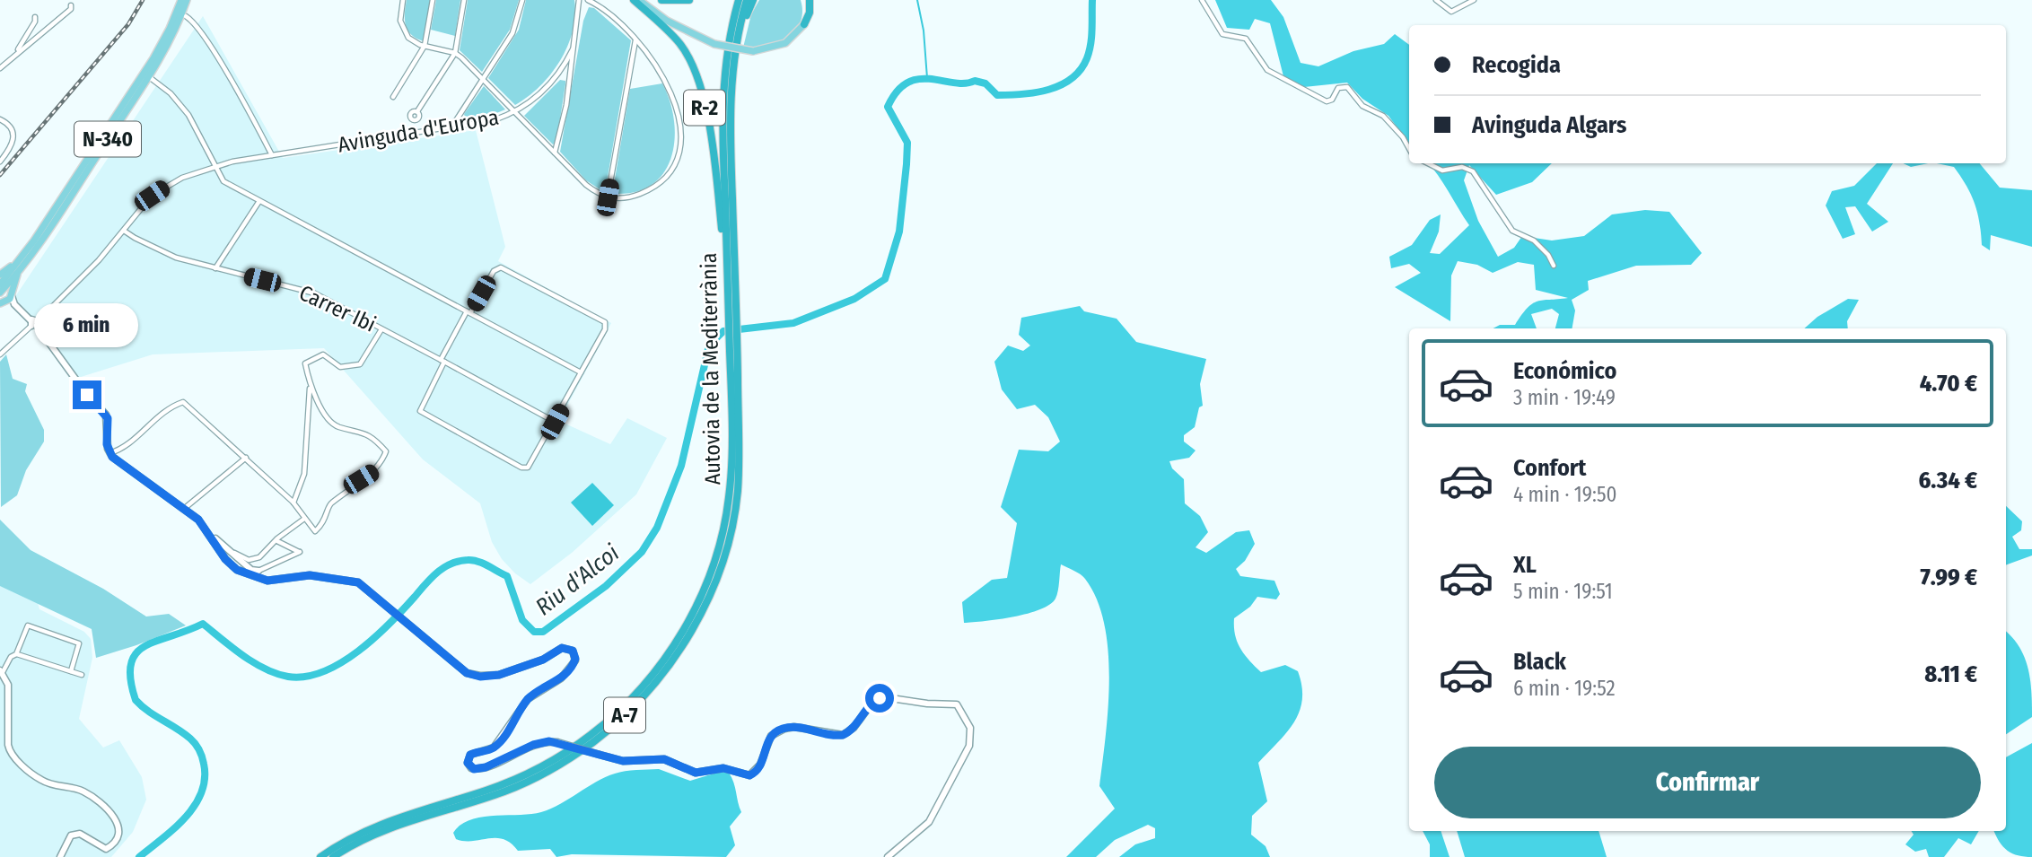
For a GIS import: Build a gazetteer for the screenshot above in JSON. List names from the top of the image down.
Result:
{
  "streets": {
    "highway": ["R-2", "Autovia de la Mediterrània", "A-7"],
    "main road": ["N-340"],
    "street": ["Avinguda d'Europa", "Carrer Ibi"]
  },
  "crossings": [
    ["R-2", "Autovia de la Mediterrània"],
    ["Avinguda d'Europa", "Carrer Ibi"]
  ],
  "water": ["Riu d'Alcoi"],
  "page": {
    "banner": ["Recogida", "Avinguda Algars"],
    "bubble": "6 min",
    "list": [
      {
        "name": "Económico",
        "note": "3 min · 19:49",
        "value": "4.70 €"
      },
      {
        "name": "Confort",
        "note": "4 min · 19:50",
        "value": "6.34 €"
      },
      {
        "name": "XL",
        "note": "5 min · 19:51",
        "value": "7.99 €"
      },
      {
        "name": "Black",
        "note": "6 min · 19:52",
        "value": "8.11 €"
      }
    ],
    "buttons": "Confirmar"
  }
}
